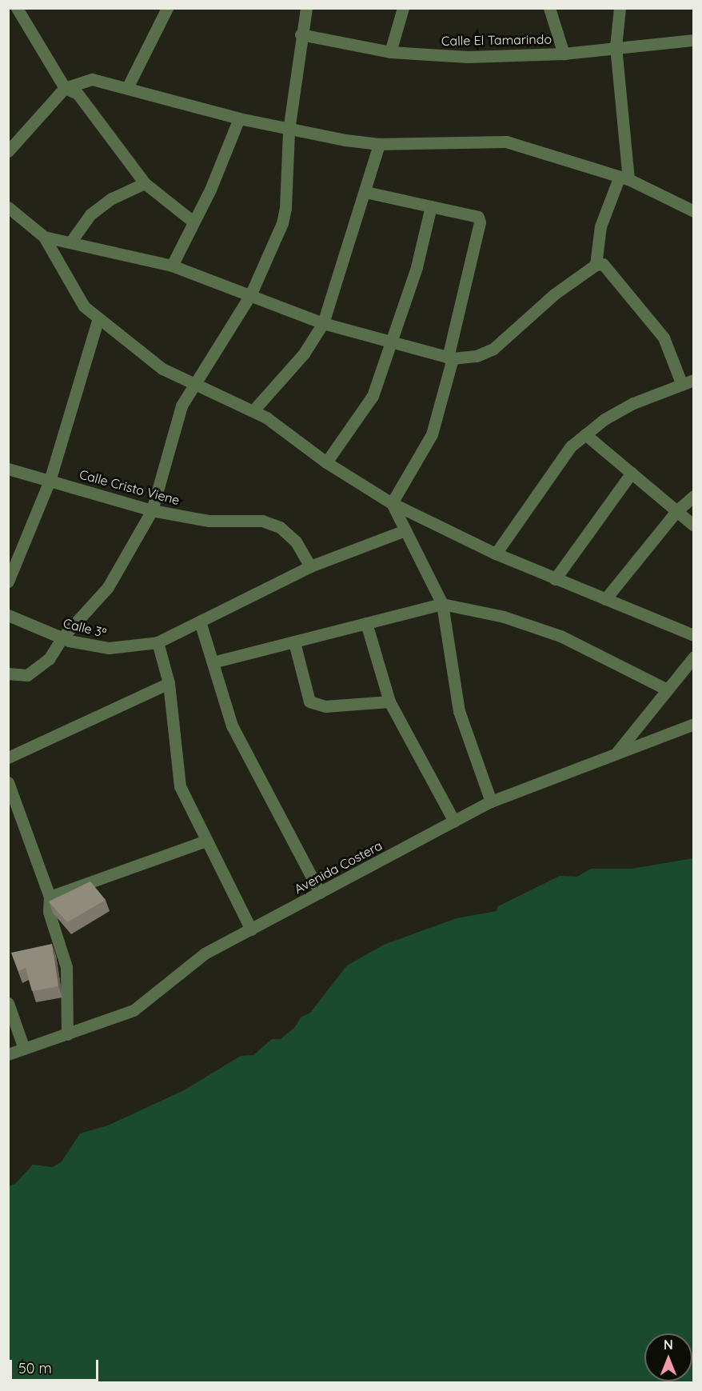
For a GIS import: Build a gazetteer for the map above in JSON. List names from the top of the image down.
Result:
{
  "streets": {
    "street": [
      "Calle El Tamarindo",
      "Calle Cristo Viene",
      "Calle 3ª",
      "Avenida Costera"
    ]
  },
  "crossings": [
    ["Calle Cristo Viene", "Calle 3ª"]
  ],
  "scale_bar": "50 m",
  "north": "top"
}
